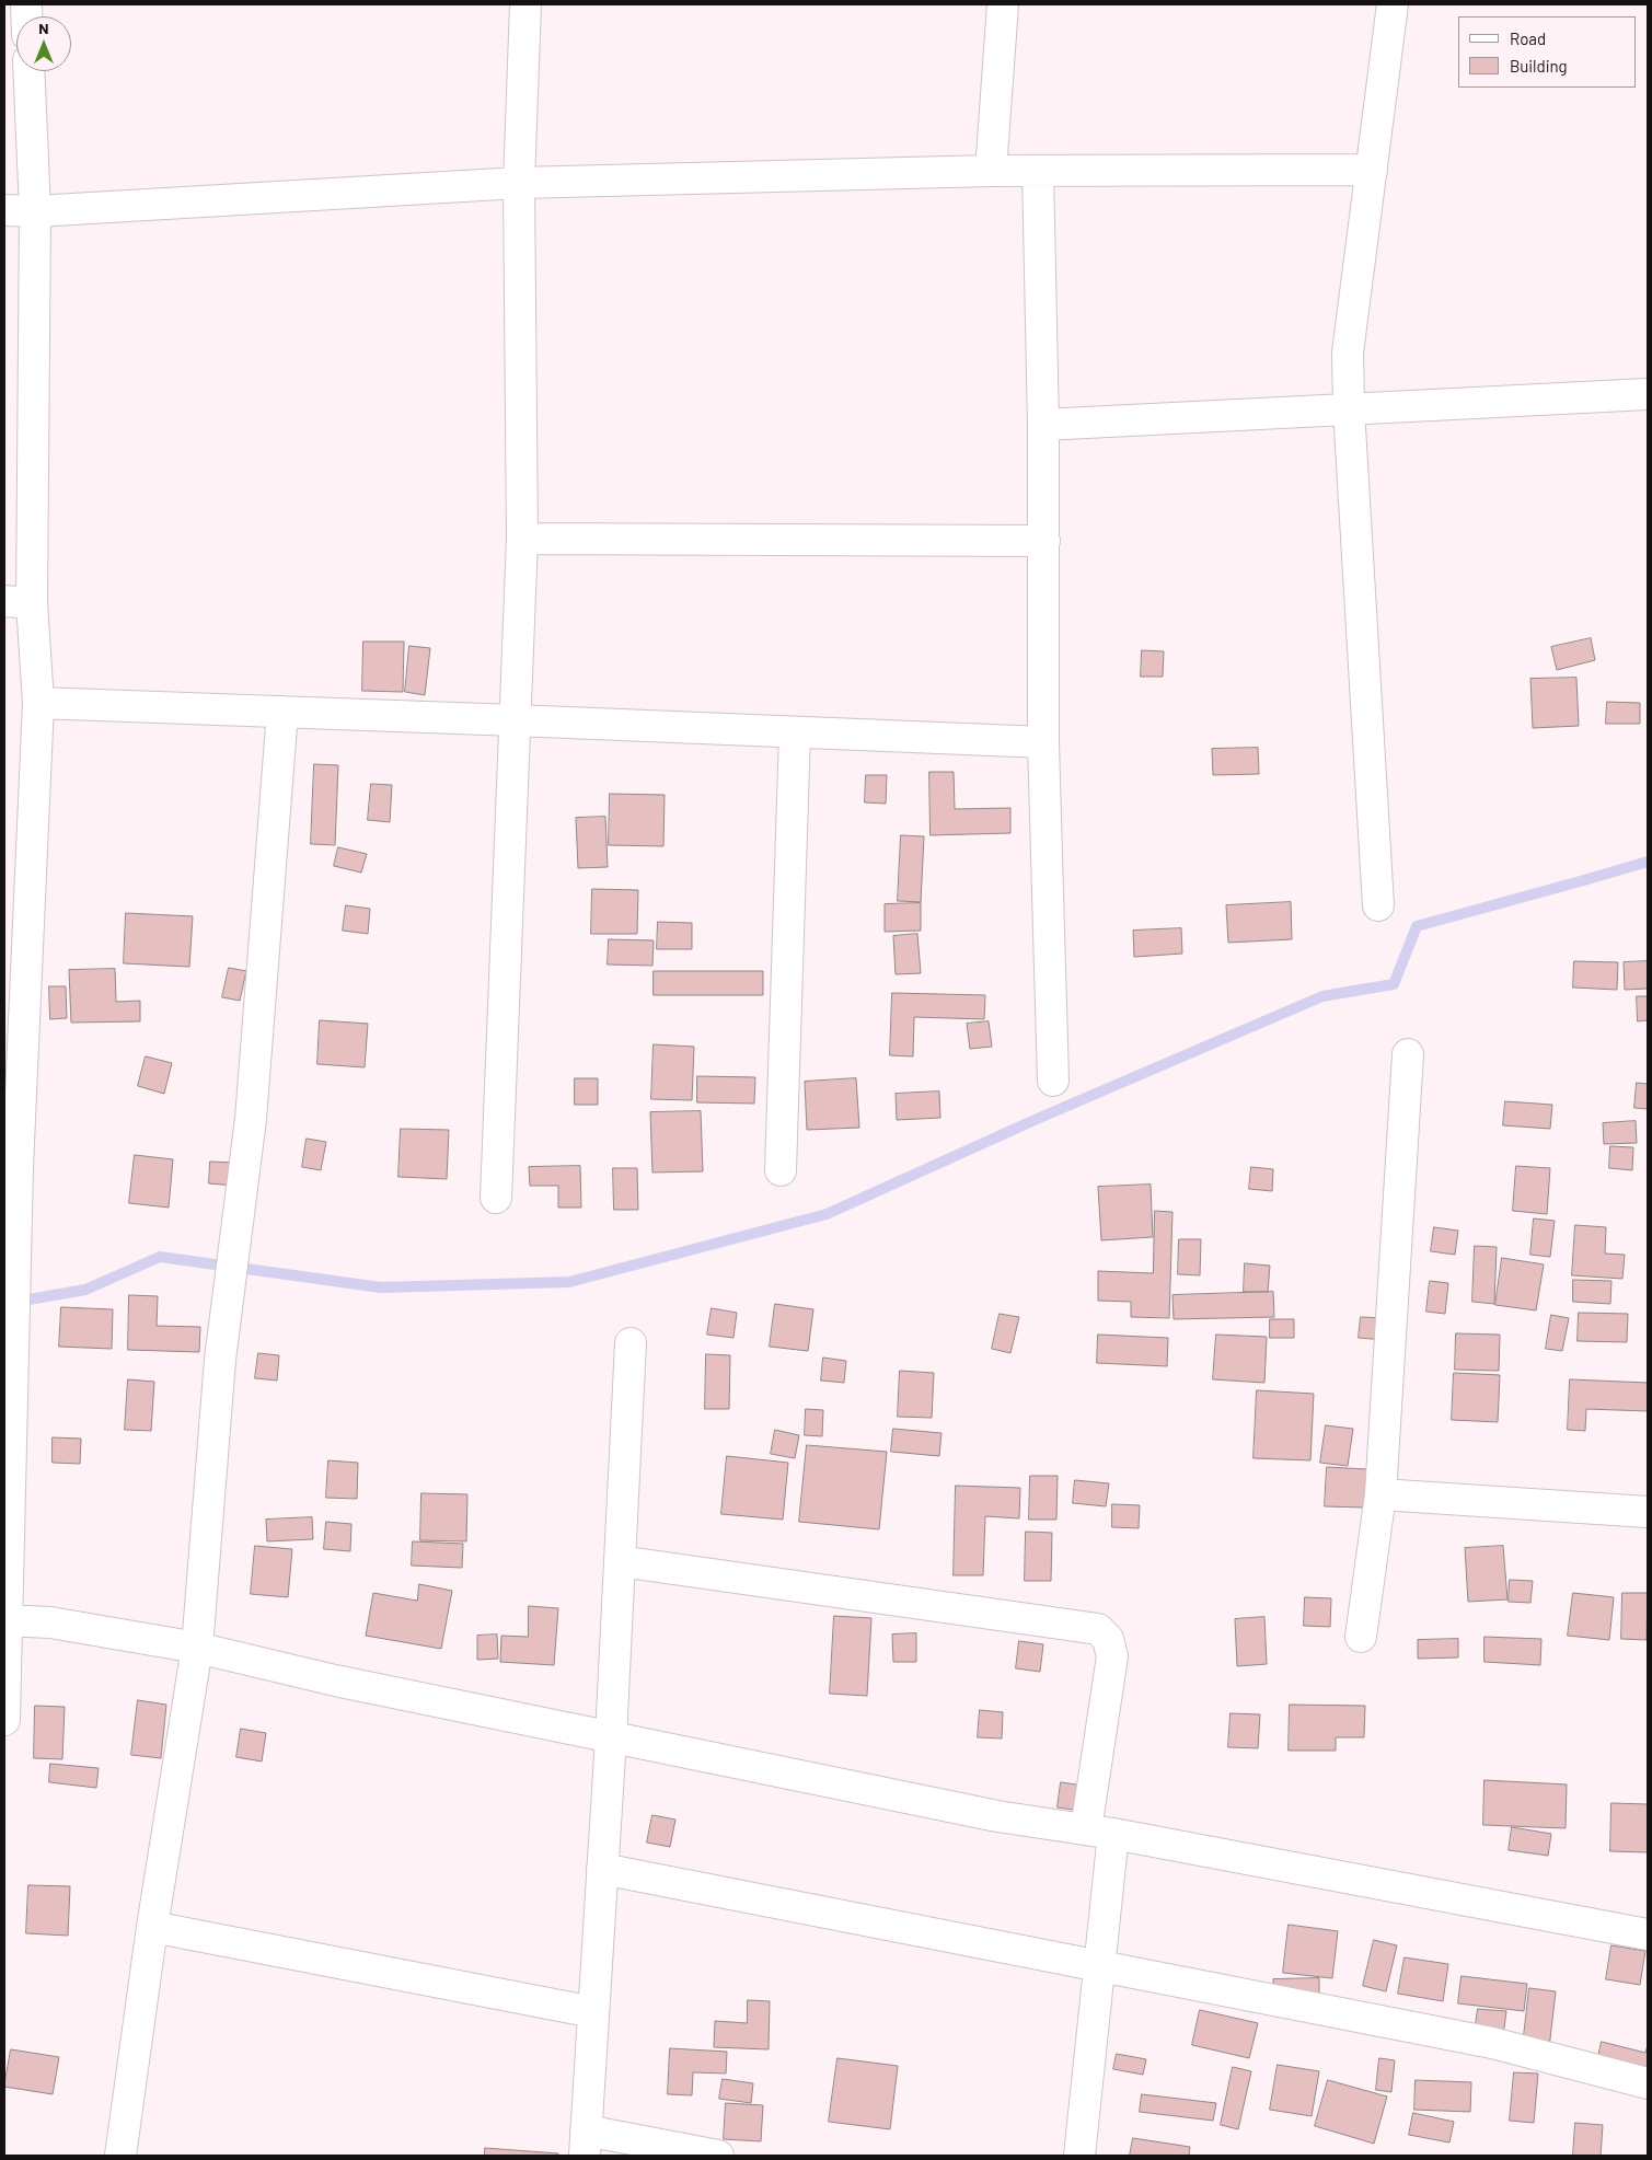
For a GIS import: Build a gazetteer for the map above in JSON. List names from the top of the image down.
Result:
{
  "legend": ["Road", "Building"],
  "north": "top"
}
